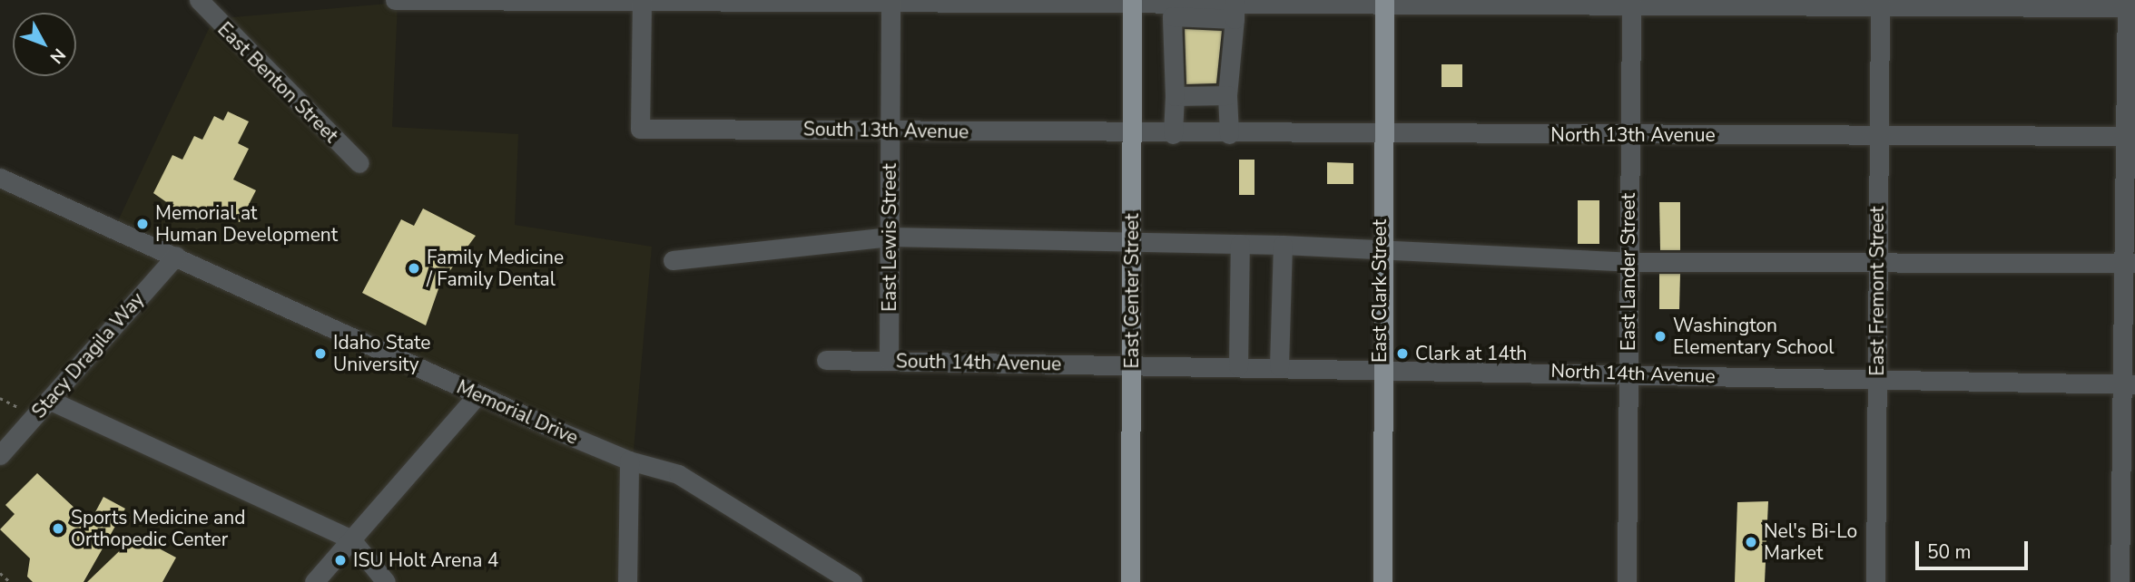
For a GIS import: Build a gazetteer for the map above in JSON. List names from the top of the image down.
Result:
{
  "streets": {
    "main road": ["East Center Street", "East Clark Street"],
    "street": [
      "East Benton Street",
      "South 13th Avenue",
      "North 13th Avenue",
      "East Lewis Street",
      "East Lander Street",
      "East Fremont Street",
      "Stacy Dragila Way",
      "South 14th Avenue",
      "North 14th Avenue",
      "Memorial Drive"
    ]
  },
  "crossings": [
    ["South 13th Avenue", "North 13th Avenue"],
    ["South 13th Avenue", "East Lewis Street"],
    ["South 13th Avenue", "East Center Street"],
    ["North 13th Avenue", "East Lander Street"],
    ["North 13th Avenue", "East Center Street"],
    ["North 13th Avenue", "East Clark Street"],
    ["North 13th Avenue", "East Fremont Street"],
    ["East Lewis Street", "South 14th Avenue"],
    ["East Lander Street", "North 14th Avenue"],
    ["East Center Street", "South 14th Avenue"],
    ["East Center Street", "North 14th Avenue"],
    ["East Clark Street", "North 14th Avenue"],
    ["East Fremont Street", "North 14th Avenue"],
    ["Stacy Dragila Way", "Memorial Drive"],
    ["South 14th Avenue", "North 14th Avenue"]
  ],
  "places": [
    "Memorial at Human Development",
    "Family Medicine / Family Dental",
    "Washington Elementary School",
    "Idaho State University",
    "Clark at 14th",
    "Sports Medicine and Orthopedic Center",
    "Nel's Bi-Lo Market",
    "ISU Holt Arena 4"
  ],
  "scale_bar": "50 m",
  "north": "bottom right"
}
